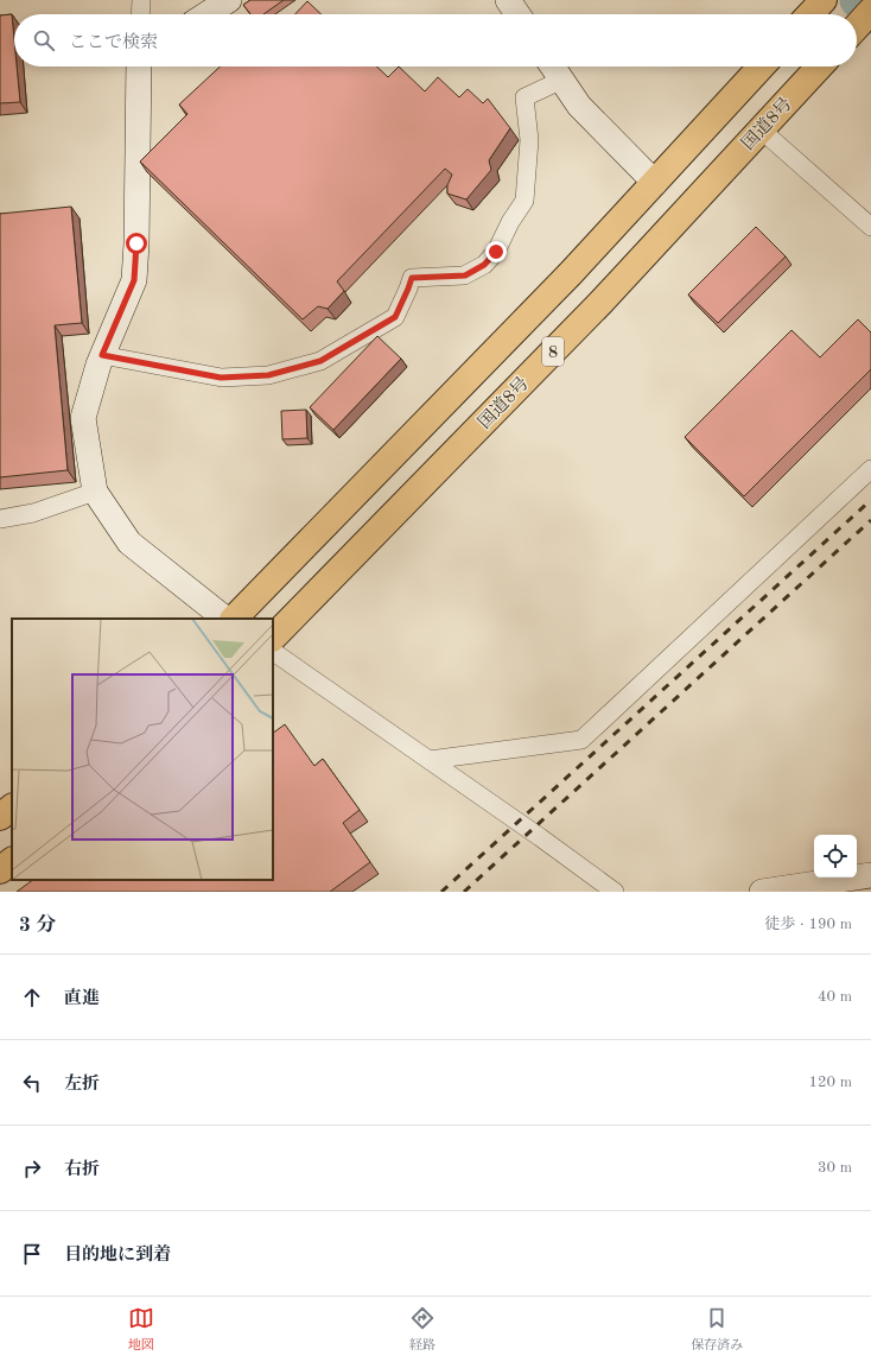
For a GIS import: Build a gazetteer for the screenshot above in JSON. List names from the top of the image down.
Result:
{
  "streets": {
    "highway": ["国道8号", "8"]
  },
  "page": {
    "search": "ここで検索",
    "heading": ["3 分", "徒歩 · 190 m"],
    "list": [
      ["直進", "40 m"],
      ["左折", "120 m"],
      ["右折", "30 m"],
      "目的地に到着"
    ],
    "nav": ["地図", "経路", "保存済み"]
  }
}
